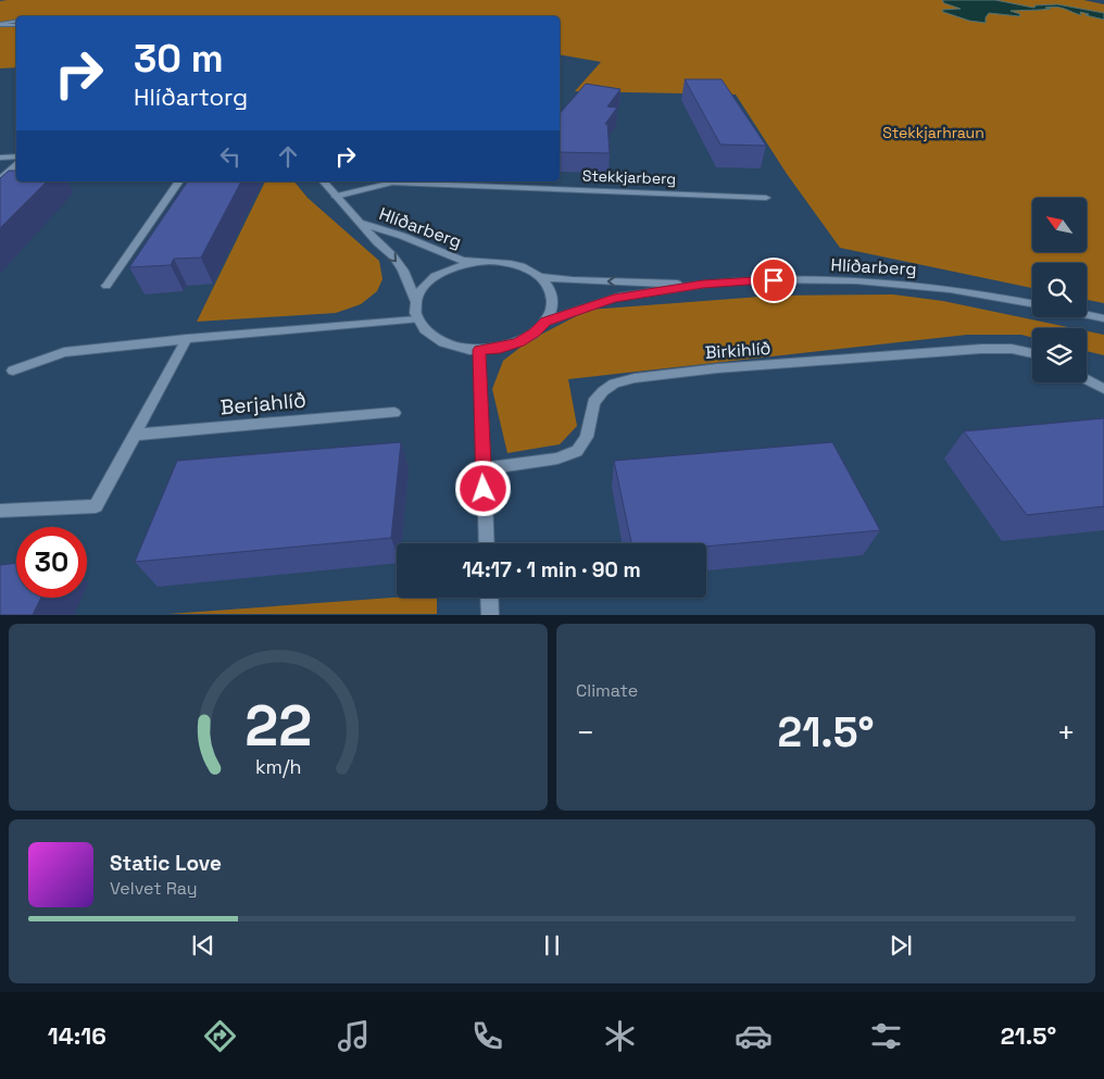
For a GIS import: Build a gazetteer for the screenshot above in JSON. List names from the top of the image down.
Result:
{
  "streets": {
    "street": [
      "Stekkjarberg",
      "Hlíðarberg",
      "Birkihlíð",
      "Berjahlíð"
    ]
  },
  "crossings": [
    ["Stekkjarberg", "Hlíðarberg"]
  ],
  "parks": ["Stekkjarhraun"],
  "north": "top left",
  "page": {
    "turn": ["30 m", "Hlíðartorg"],
    "limit": "30",
    "trip": "14:17 · 1 min · 90 m",
    "tile": "Climate",
    "heat": ["−", "21.5°", "+"],
    "song": ["Static Love", "Velvet Ray"],
    "tabs": ["14:16", "21.5°"],
    "gauge": ["22", "km/h"]
  }
}
